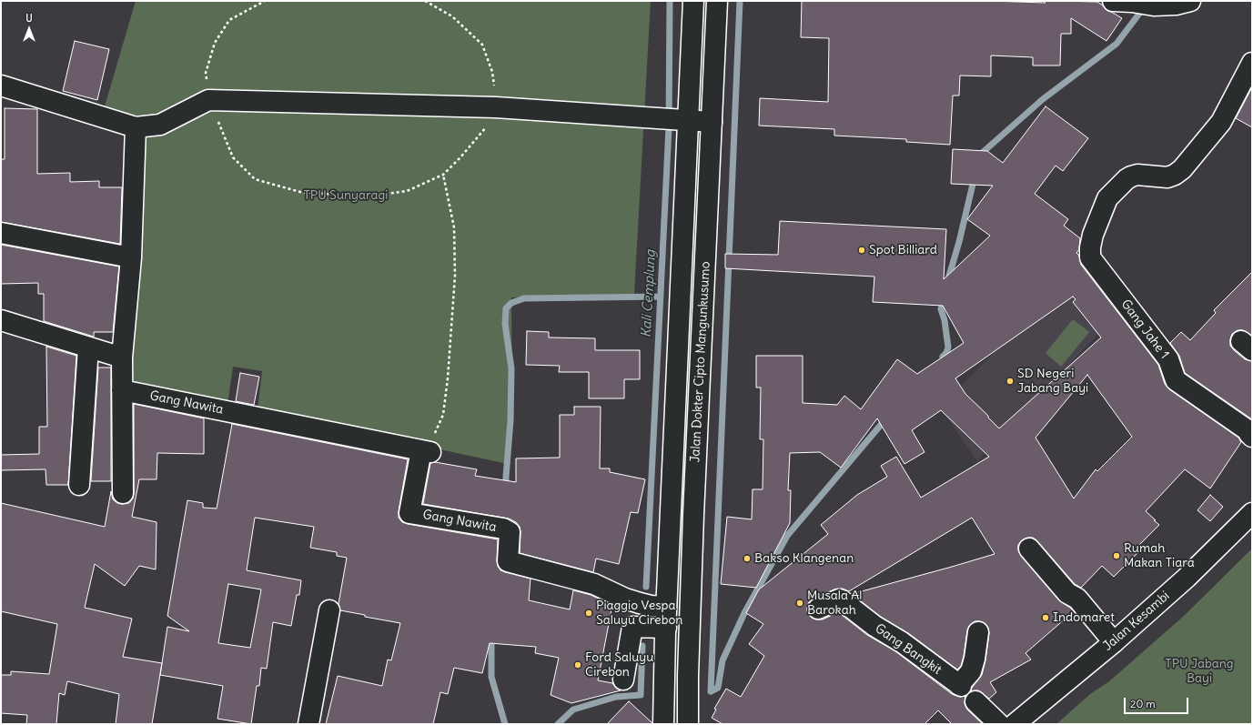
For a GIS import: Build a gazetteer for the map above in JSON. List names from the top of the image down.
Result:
{
  "streets": {
    "street": [
      "Gang Jahe 1",
      "Jalan Dokter Cipto Mangunkusumo",
      "Gang Nawita",
      "Jalan Kesambi",
      "Gang Bangkit"
    ]
  },
  "crossings": [
    ["Jalan Dokter Cipto Mangunkusumo", "Gang Nawita"]
  ],
  "water": ["Kali Cemplung"],
  "parks": ["TPU Sunyaragi", "TPU Jabang Bayi"],
  "places": [
    "Spot Billiard",
    "SD Negeri Jabang Bayi",
    "Rumah Makan Tiara",
    "Bakso Klangenan",
    "Musala Al Barokah",
    "Piaggio Vespa Saluyu Cirebon",
    "Indomaret",
    "Ford Saluyu Cirebon"
  ],
  "scale_bar": "20 m",
  "north": "top"
}
